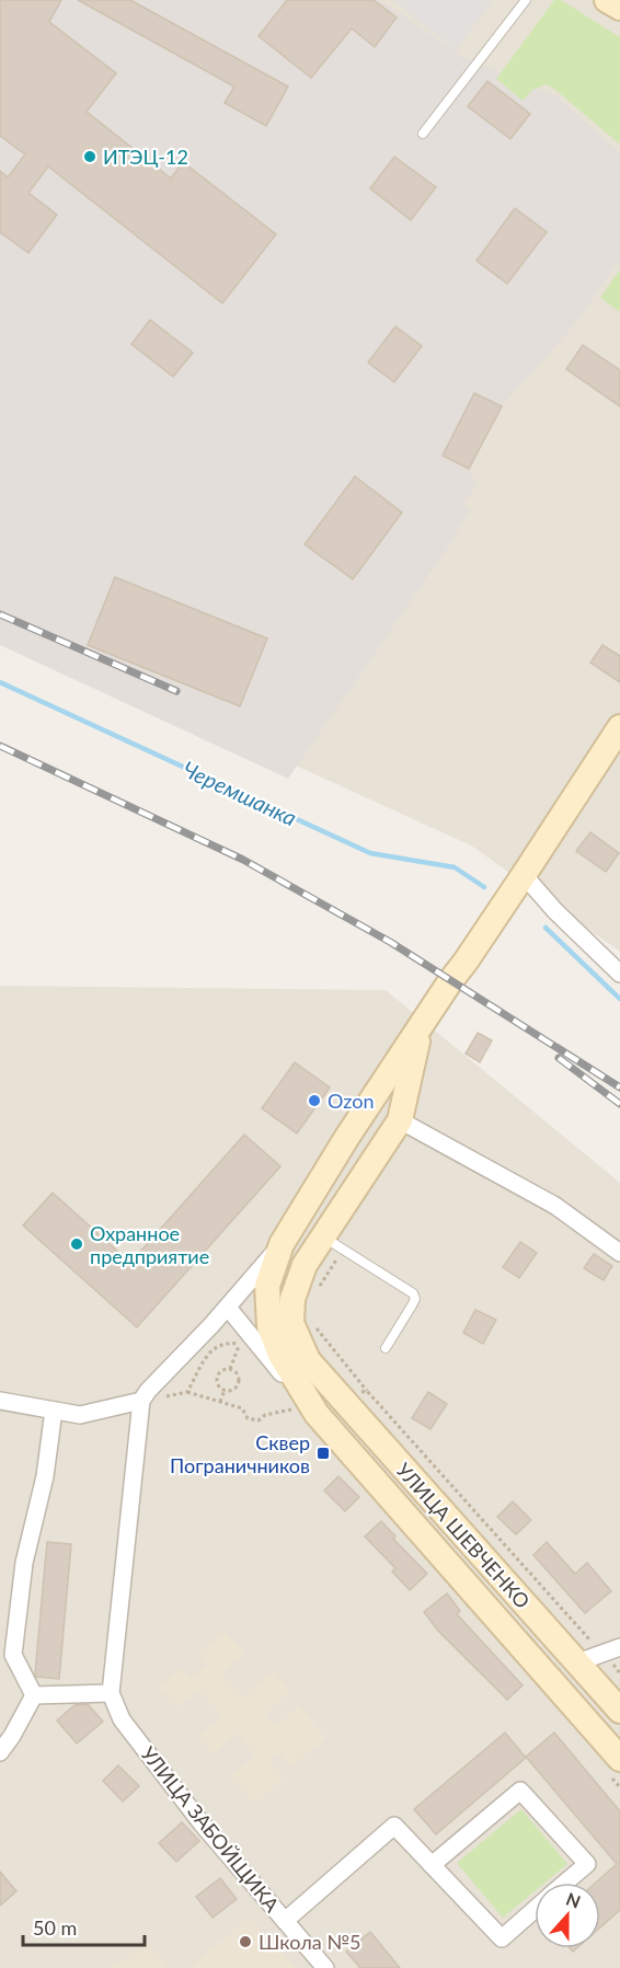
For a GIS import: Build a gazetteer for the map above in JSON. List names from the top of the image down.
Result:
{
  "streets": {
    "main road": ["УЛИЦА ШЕВЧЕНКО"],
    "street": ["УЛИЦА ЗАБОЙЩИКА"]
  },
  "water": ["Черемшанка"],
  "places": {
    "other": [
      "ИТЭЦ-12",
      "Ozon",
      "Охранное предприятие",
      "Школа №5"
    ],
    "transit": ["Сквер Пограничников"]
  },
  "scale_bar": "50 m",
  "north": "top"
}
